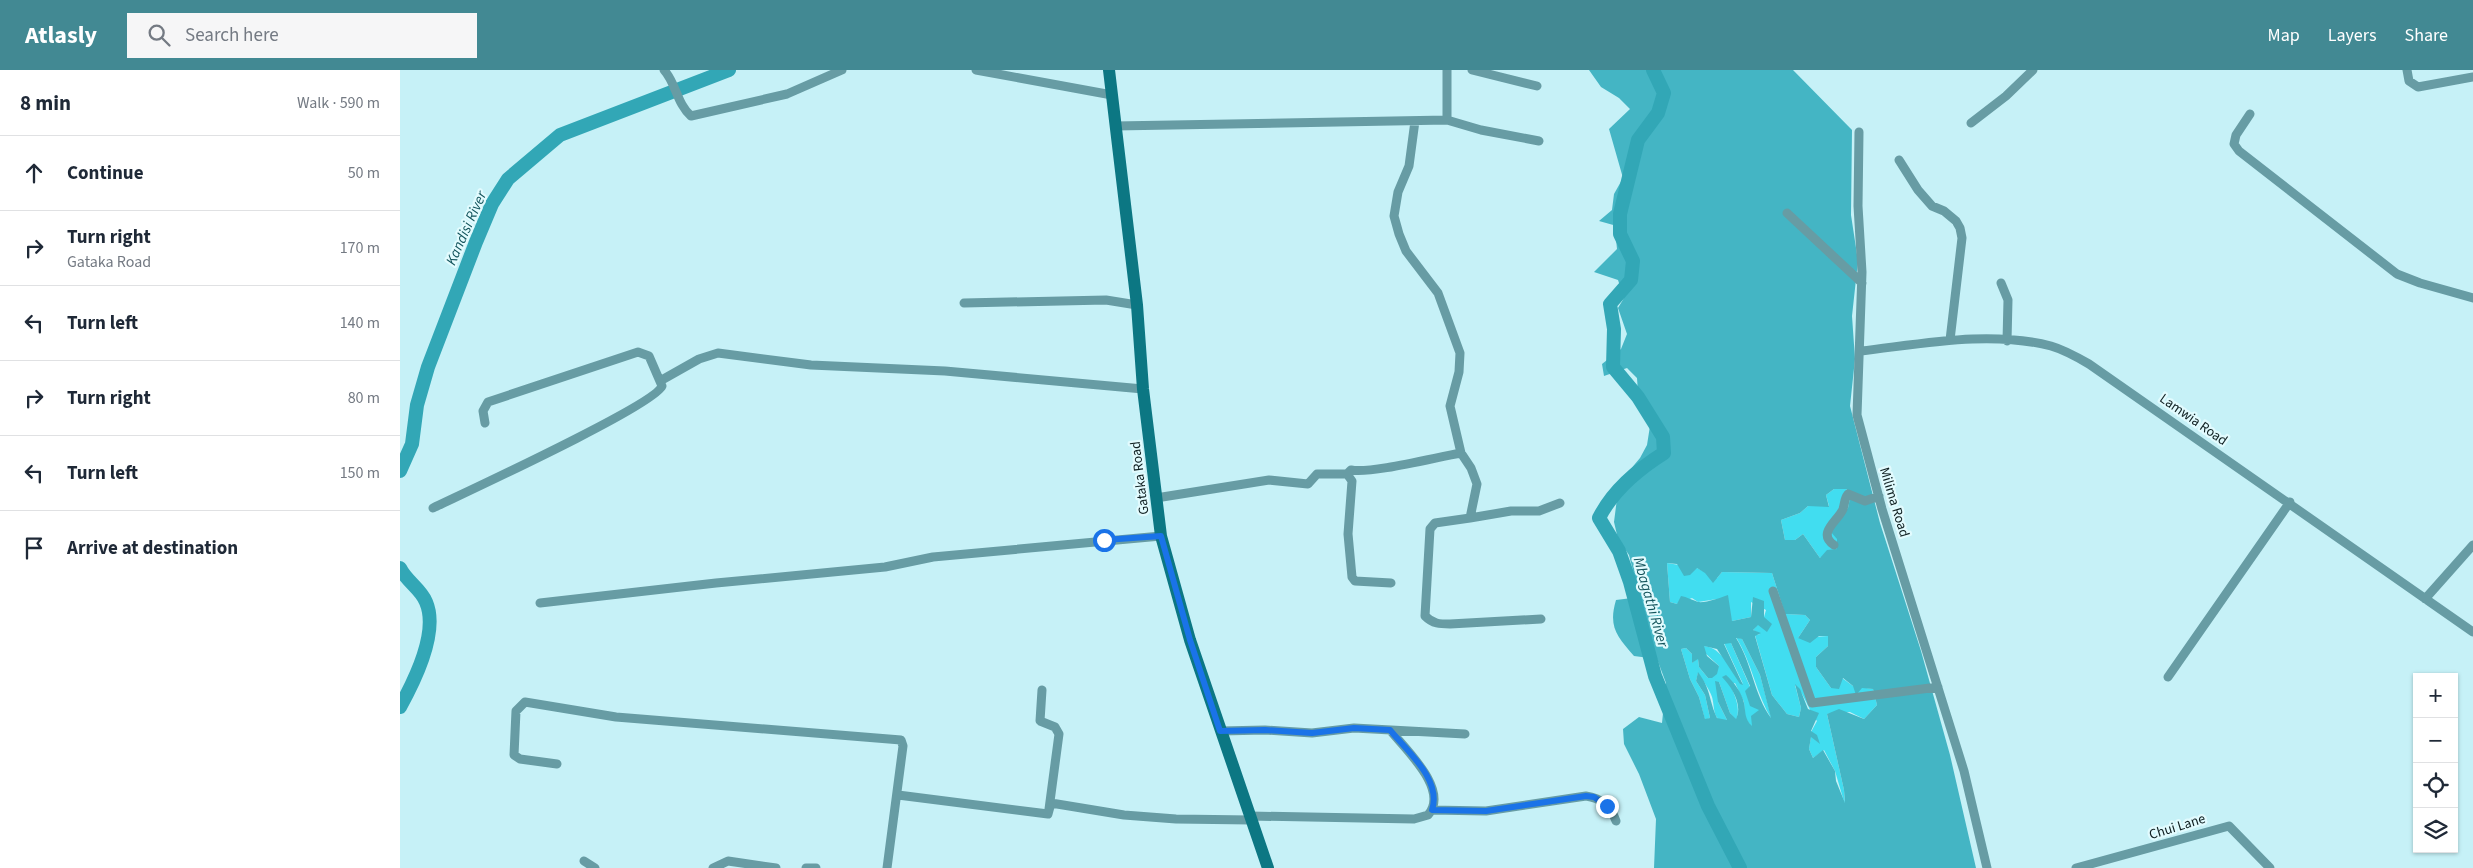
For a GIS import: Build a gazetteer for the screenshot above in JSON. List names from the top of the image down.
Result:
{
  "streets": {
    "street": [
      "Lamwia Road",
      "Gataka Road",
      "Milima Road",
      "Chui Lane"
    ]
  },
  "crossings": [
    ["Lamwia Road", "Milima Road"]
  ],
  "water": ["Kandisi River", "Mbagathi River"],
  "page": {
    "header": "Atlasly",
    "search": "Search here",
    "nav": ["Map", "Layers", "Share"],
    "heading": ["8 min", "Walk · 590 m"],
    "list": [
      ["Continue", "50 m"],
      ["Turn right", "Gataka Road", "170 m"],
      ["Turn left", "140 m"],
      ["Turn right", "80 m"],
      ["Turn left", "150 m"],
      "Arrive at destination"
    ],
    "map_buttons": ["+", "−"]
  }
}
